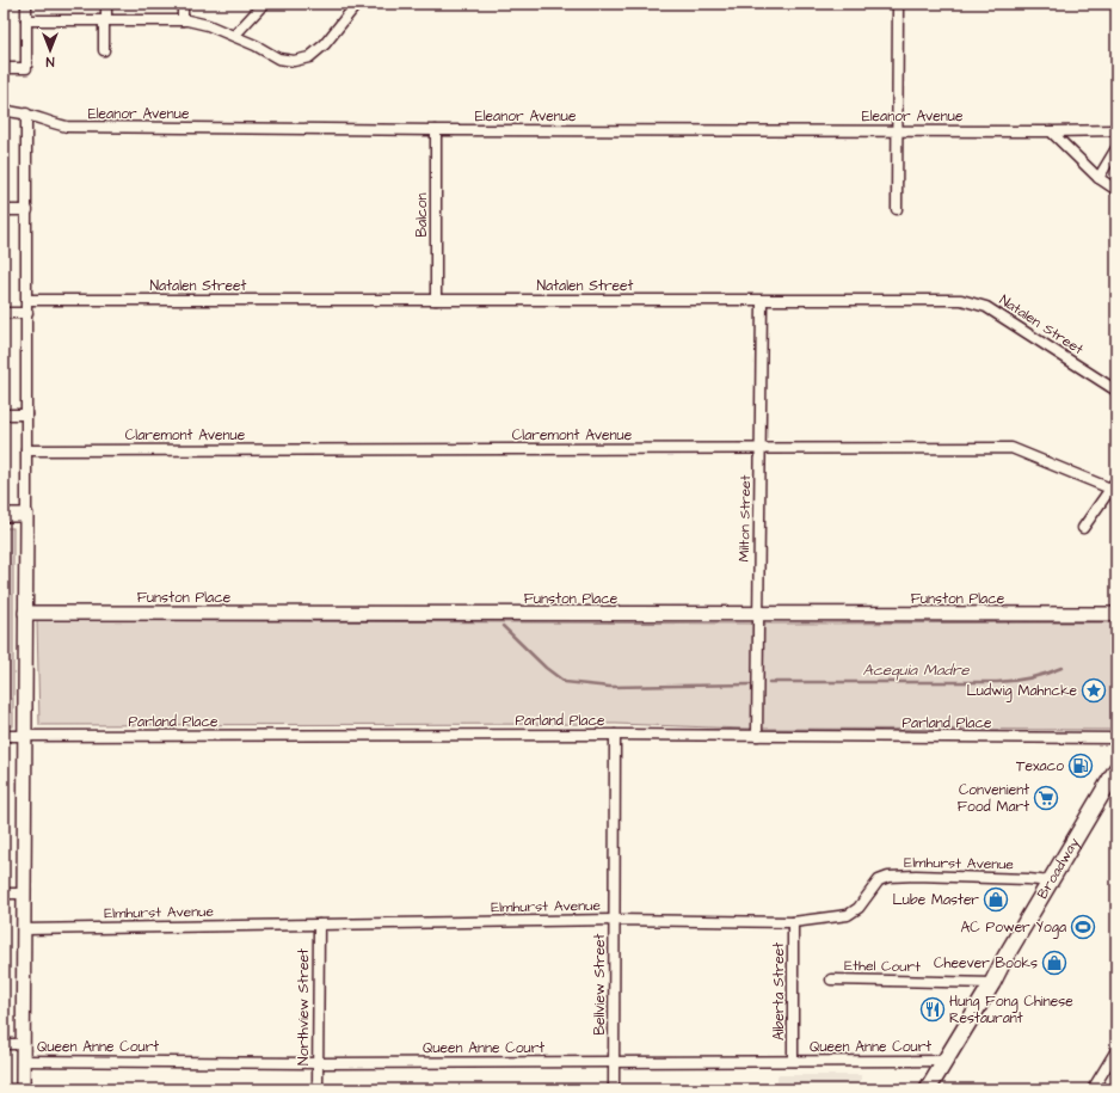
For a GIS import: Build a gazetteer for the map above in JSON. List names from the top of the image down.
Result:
{
  "streets": {
    "main road": ["Broadway"],
    "street": [
      "Eleanor Avenue",
      "Balcon",
      "Natalen Street",
      "Claremont Avenue",
      "Milton Street",
      "Funston Place",
      "Parland Place",
      "Elmhurst Avenue",
      "Ethel Court",
      "Bellview Street",
      "Alberta Street",
      "Northview Street",
      "Queen Anne Court"
    ]
  },
  "crossings": [
    ["Eleanor Avenue", "Balcon"],
    ["Balcon", "Natalen Street"],
    ["Natalen Street", "Milton Street"],
    ["Claremont Avenue", "Milton Street"],
    ["Milton Street", "Funston Place"],
    ["Milton Street", "Parland Place"],
    ["Parland Place", "Bellview Street"],
    ["Elmhurst Avenue", "Broadway"],
    ["Elmhurst Avenue", "Bellview Street"],
    ["Elmhurst Avenue", "Alberta Street"],
    ["Elmhurst Avenue", "Northview Street"],
    ["Broadway", "Ethel Court"],
    ["Broadway", "Queen Anne Court"],
    ["Bellview Street", "Queen Anne Court"],
    ["Alberta Street", "Queen Anne Court"],
    ["Northview Street", "Queen Anne Court"]
  ],
  "water": ["Acequia Madre"],
  "places": {
    "place": ["Ludwig Mahncke"],
    "fuel station": ["Texaco"],
    "supermarket": ["Convenient Food Mart"],
    "shop": ["Lube Master", "Cheever Books"],
    "sports": ["AC Power Yoga"],
    "restaurant": ["Hung Fong Chinese Restaurant"]
  },
  "north": "bottom"
}
